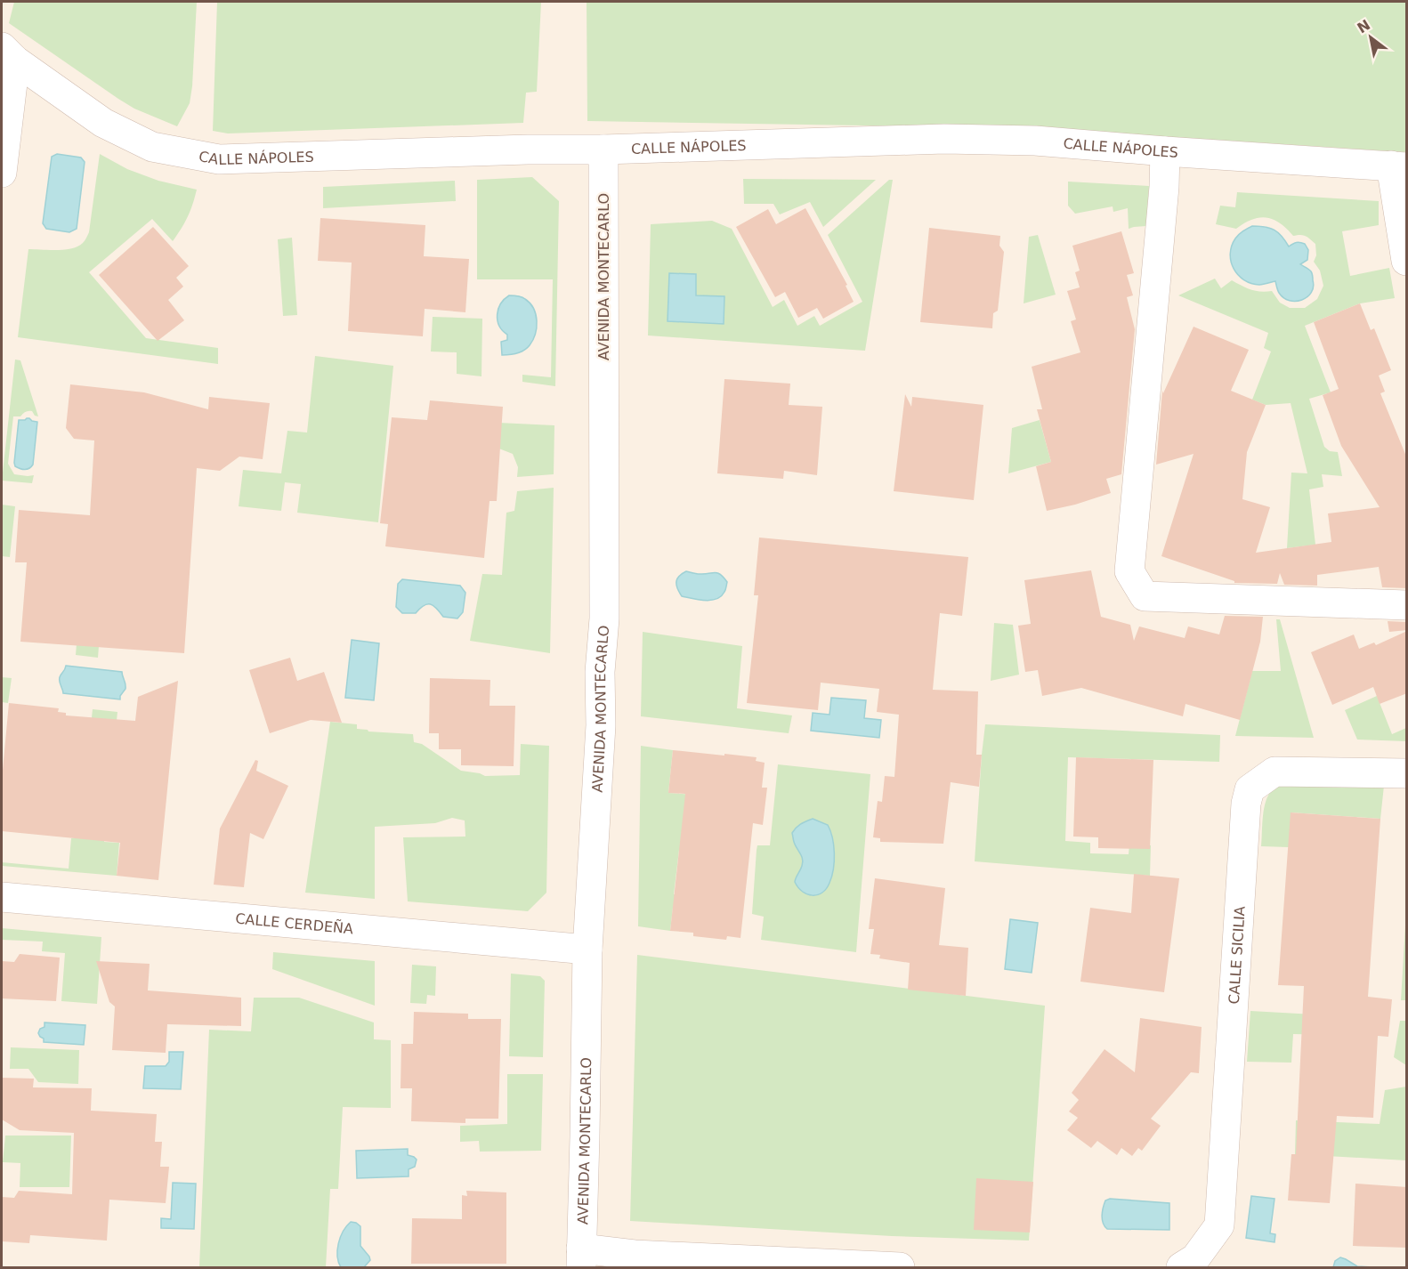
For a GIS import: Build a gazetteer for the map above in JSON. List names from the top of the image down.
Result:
{
  "streets": {
    "street": [
      "CALLE NÁPOLES",
      "AVENIDA MONTECARLO",
      "CALLE CERDEÑA",
      "CALLE SICILIA"
    ]
  },
  "crossings": [
    ["CALLE NÁPOLES", "AVENIDA MONTECARLO"],
    ["AVENIDA MONTECARLO", "CALLE CERDEÑA"]
  ],
  "north": "top left"
}
